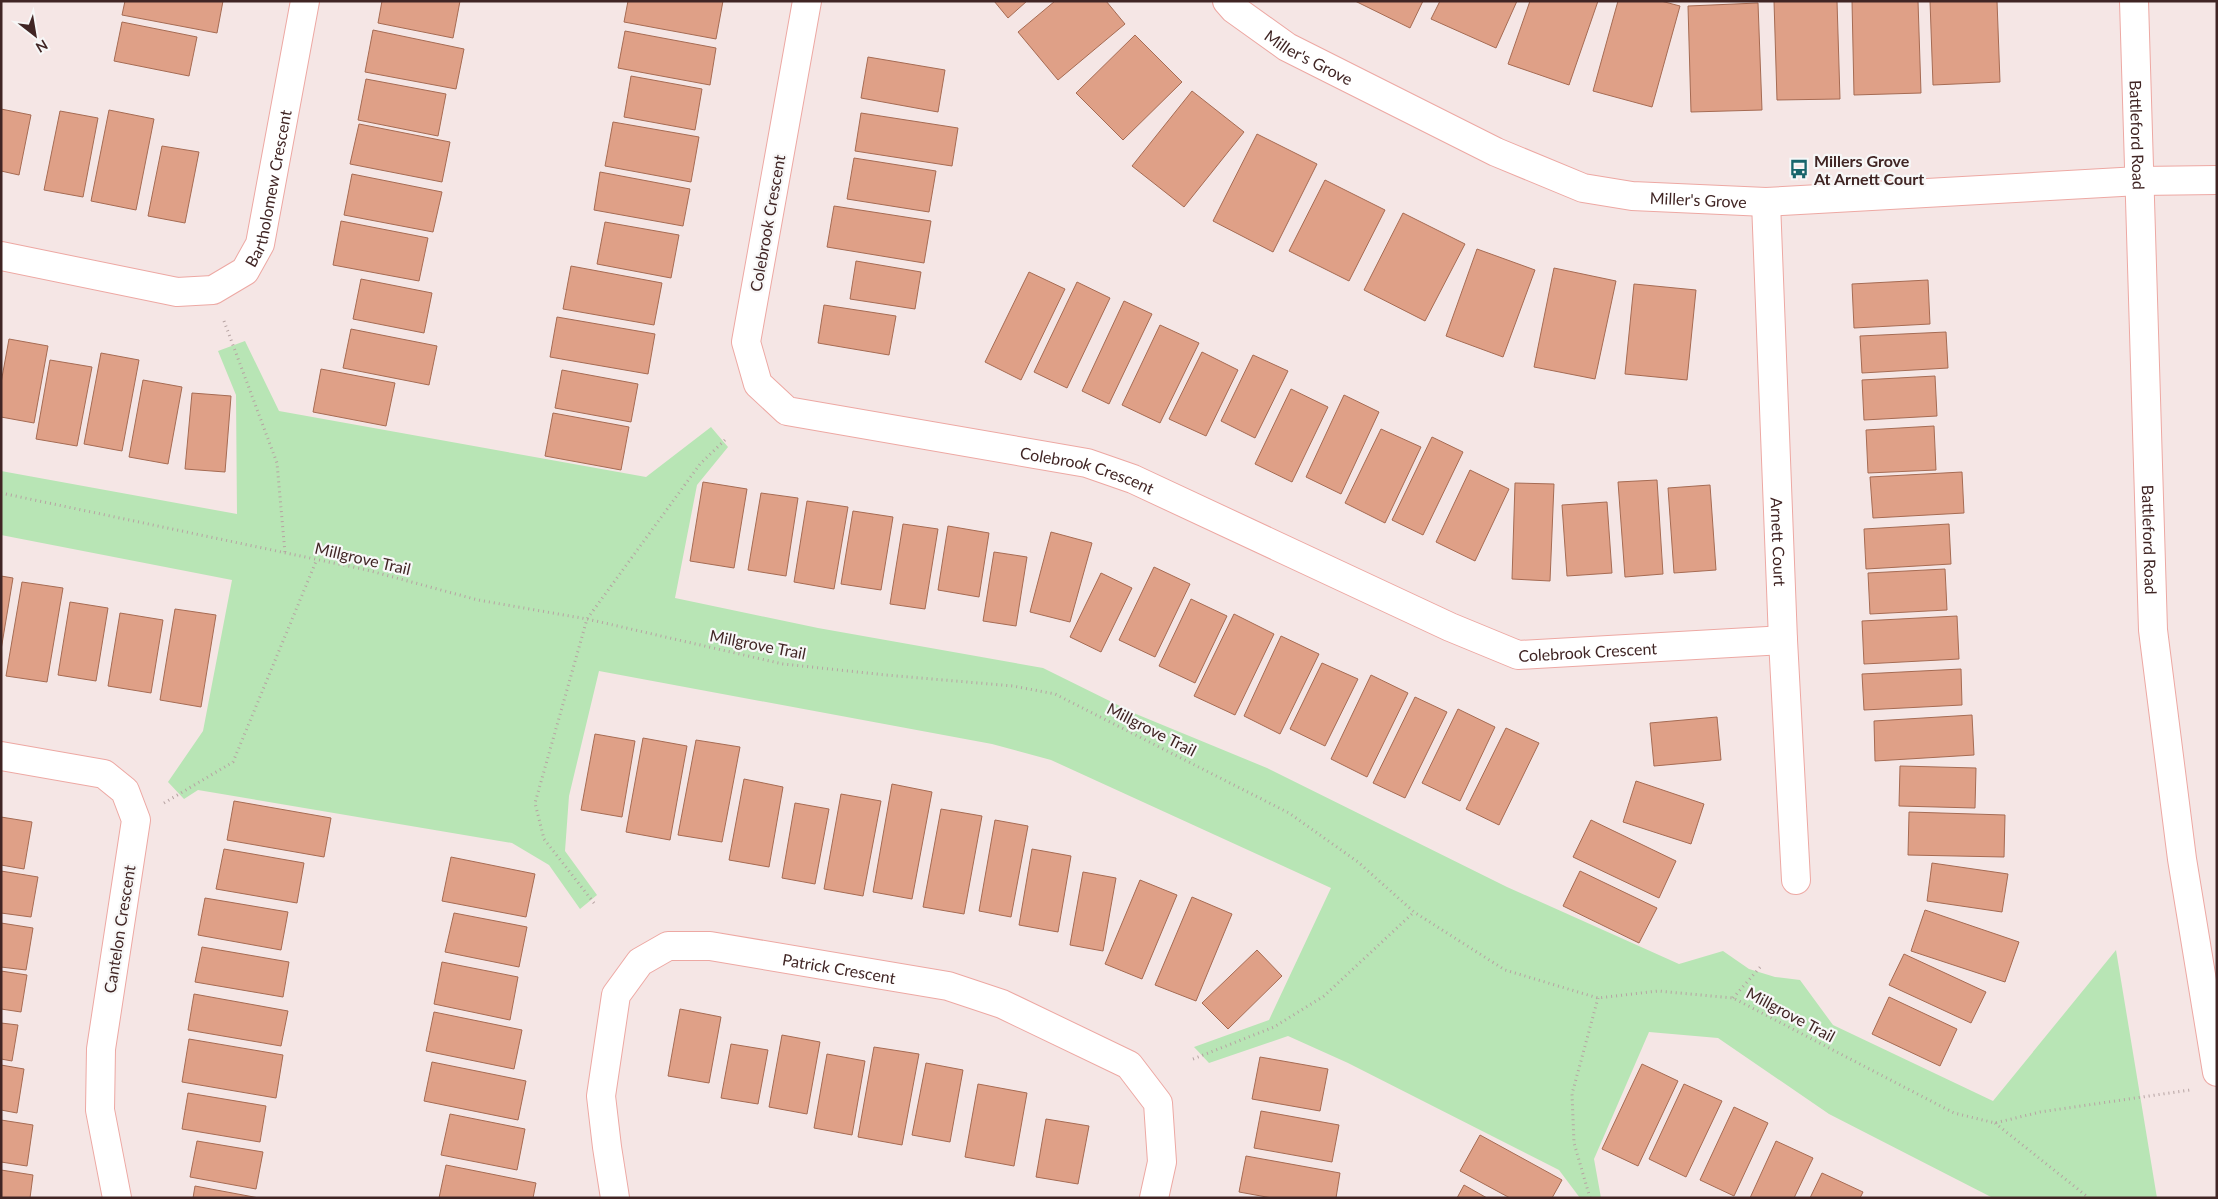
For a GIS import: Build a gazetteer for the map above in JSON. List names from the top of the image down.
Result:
{
  "streets": {
    "street": [
      "Miller's Grove",
      "Battleford Road",
      "Bartholomew Crescent",
      "Colebrook Crescent",
      "Arnett Court",
      "Cantelon Crescent",
      "Patrick Crescent"
    ],
    "path": ["Millgrove Trail"]
  },
  "crossings": [
    ["Miller's Grove", "Battleford Road"],
    ["Miller's Grove", "Arnett Court"],
    ["Battleford Road", "Millgrove Trail"],
    ["Colebrook Crescent", "Arnett Court"]
  ],
  "places": {
    "bus stop": ["Millers Grove At Arnett Court"]
  },
  "north": "bottom right"
}
